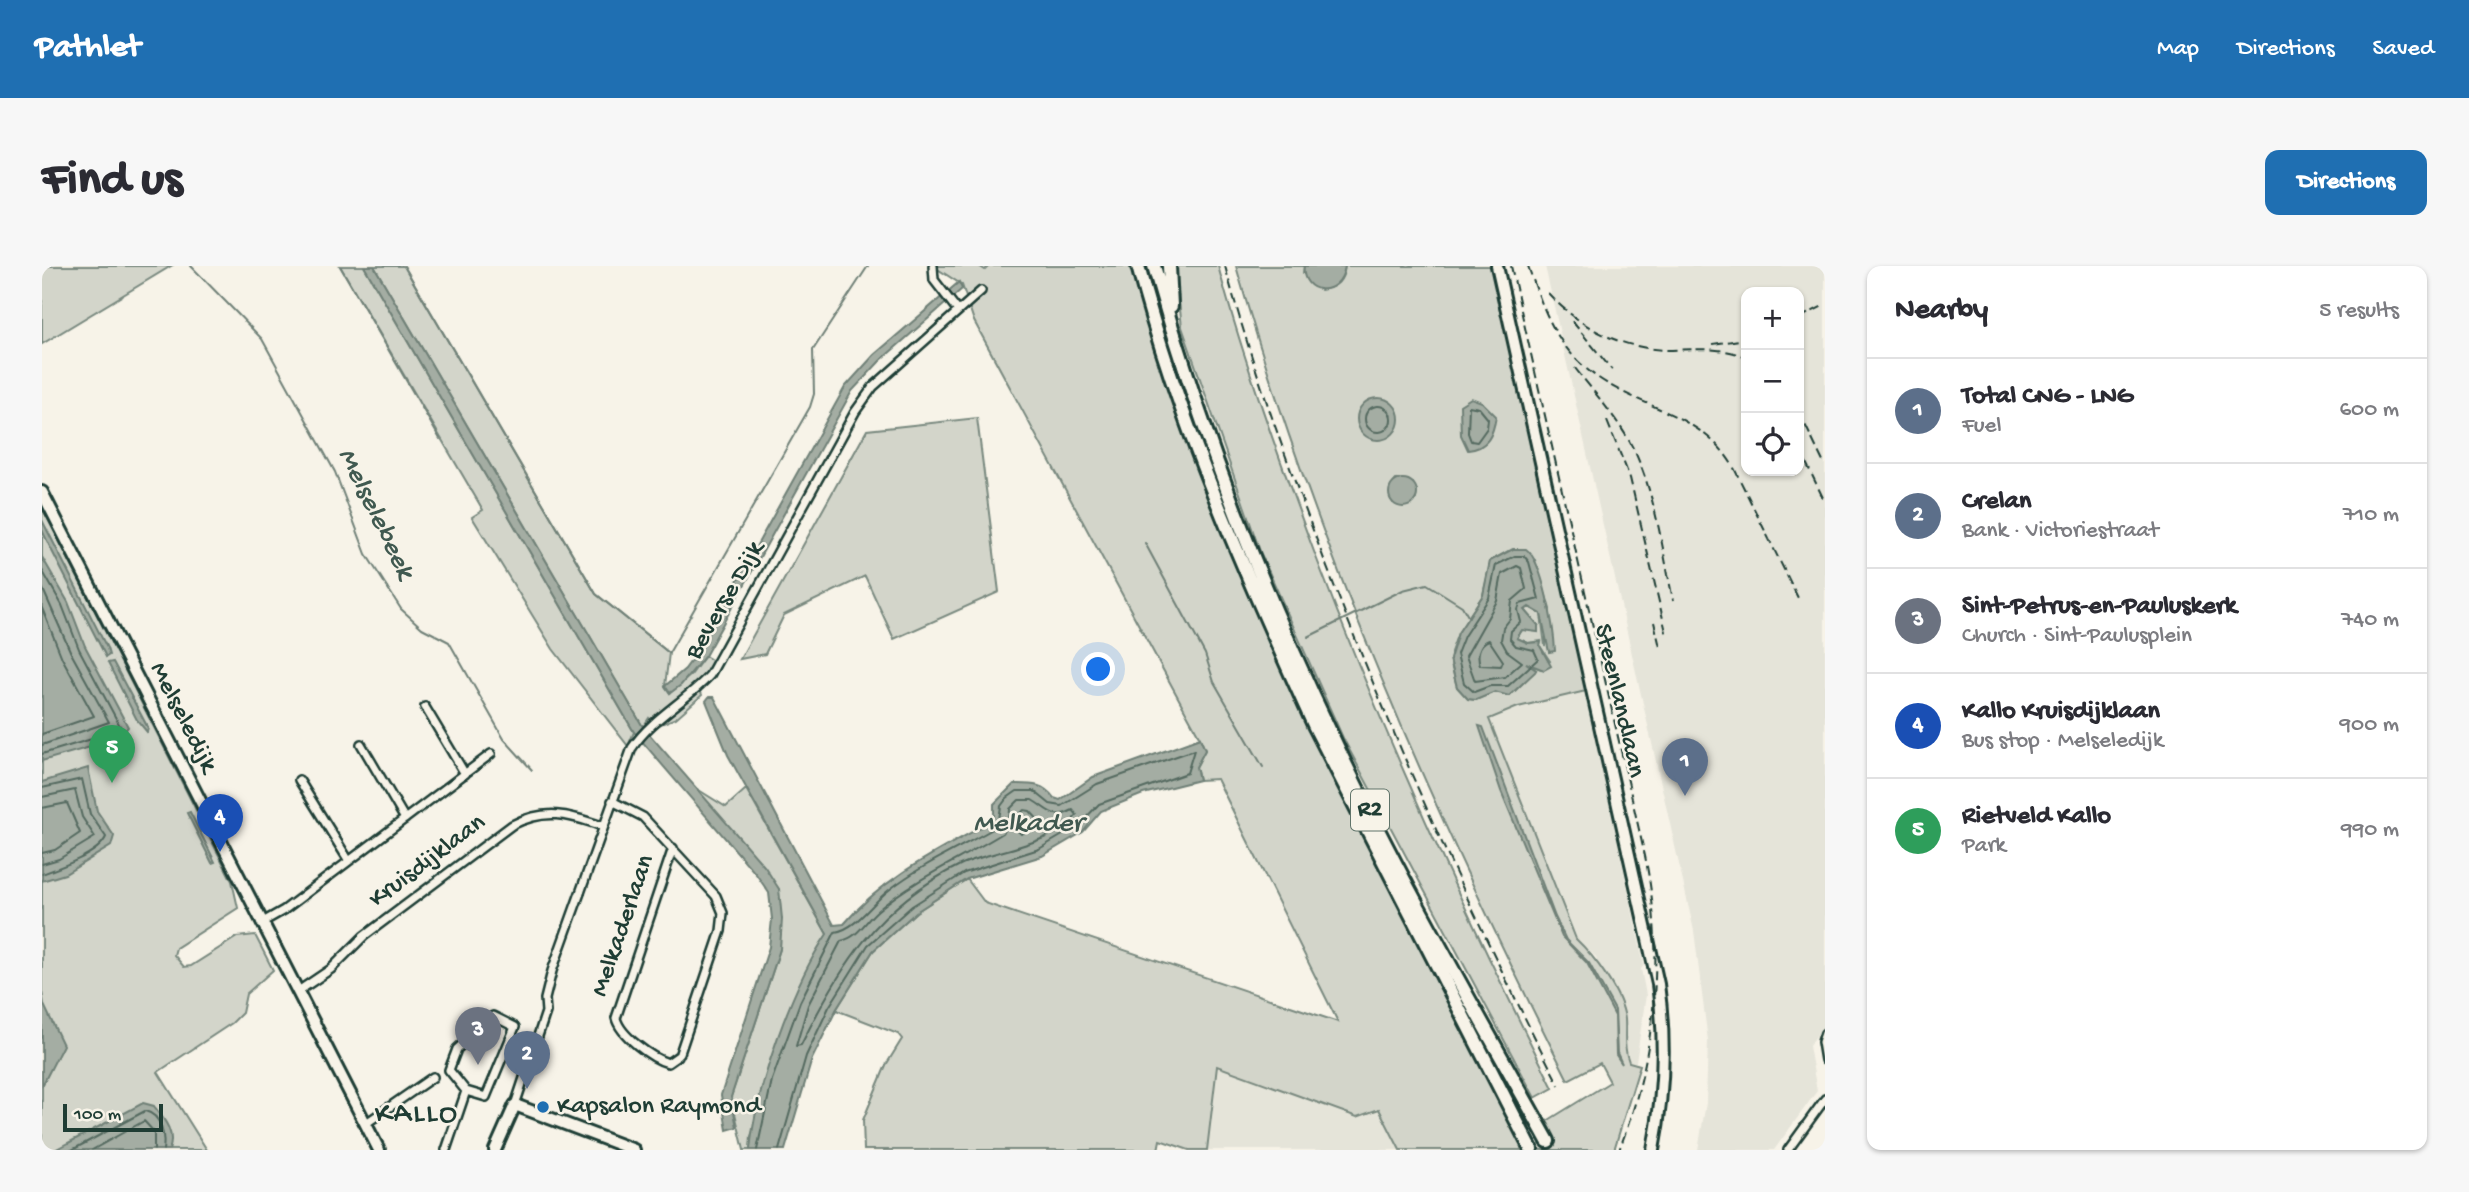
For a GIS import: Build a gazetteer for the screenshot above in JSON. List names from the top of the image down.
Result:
{
  "streets": {
    "highway": ["R2"],
    "main road": ["Steenlandlaan", "Melseledijk"],
    "street": ["Beverse Dijk", "Kruisdijklaan", "Melkaderlaan"]
  },
  "crossings": [
    ["Beverse Dijk", "Kruisdijklaan"],
    ["Beverse Dijk", "Melkaderlaan"],
    ["Melseledijk", "Kruisdijklaan"]
  ],
  "districts": ["KALLO"],
  "water": ["Melselebeek", "Melkader"],
  "places": ["Kapsalon Raymond"],
  "scale_bar": "100 m",
  "page": {
    "header": "Pathlet",
    "nav": ["Map", "Directions", "Saved"],
    "buttons": "Directions",
    "title": "Find us",
    "heading": ["Nearby", "5 results"],
    "map_buttons": ["+", "−"],
    "list": [
      {
        "mark": "1",
        "name": "Total CNG - LNG",
        "note": "Fuel",
        "value": "600 m"
      },
      {
        "mark": "2",
        "name": "Crelan",
        "note": "Bank · Victoriestraat",
        "value": "710 m"
      },
      {
        "mark": "3",
        "name": "Sint-Petrus-en-Pauluskerk",
        "note": "Church · Sint-Paulusplein",
        "value": "740 m"
      },
      {
        "mark": "4",
        "name": "Kallo Kruisdijklaan",
        "note": "Bus stop · Melseledijk",
        "value": "900 m"
      },
      {
        "mark": "5",
        "name": "Rietveld Kallo",
        "note": "Park",
        "value": "990 m"
      }
    ],
    "pins": [
      "5",
      "1",
      "4",
      "3",
      "2"
    ],
    "scale": "100 m"
  }
}
